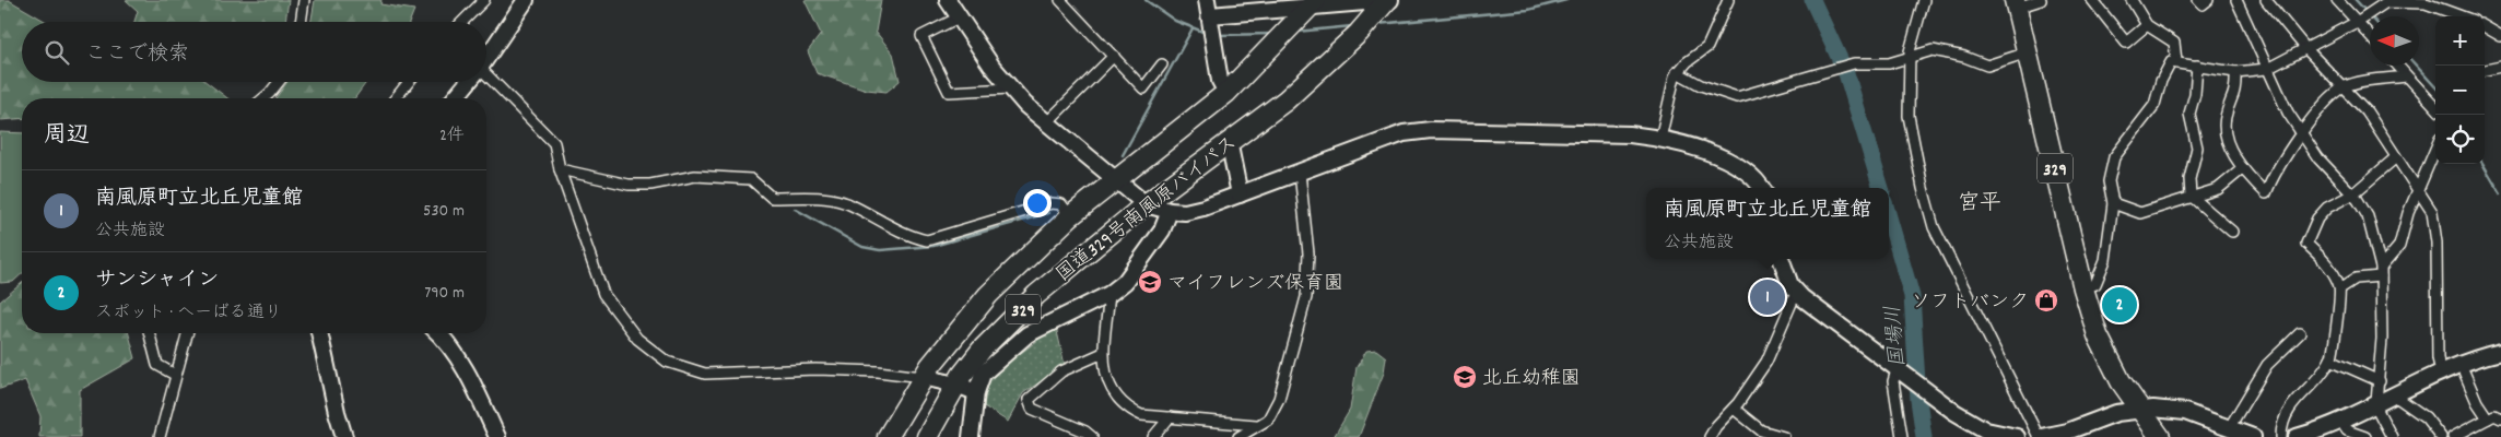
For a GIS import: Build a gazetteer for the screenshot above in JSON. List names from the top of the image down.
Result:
{
  "streets": {
    "highway": ["329", "国道329号南風原バイパス"]
  },
  "districts": ["宮平"],
  "water": ["国場川"],
  "places": {
    "school or university": ["マイフレンズ保育園", "北丘幼稚園"],
    "shop": ["ソフトバンク"]
  },
  "north": "left",
  "page": {
    "map_buttons": ["+", "−"],
    "search": "ここで検索",
    "heading": ["周辺", "2件"],
    "list": [
      {
        "mark": "1",
        "name": "南風原町立北丘児童館",
        "note": "公共施設",
        "value": "530 m"
      },
      {
        "mark": "2",
        "name": "サンシャイン",
        "note": "スポット · へーばる通り",
        "value": "790 m"
      }
    ],
    "popup": ["南風原町立北丘児童館", "公共施設"],
    "pins": ["1", "2"]
  }
}
